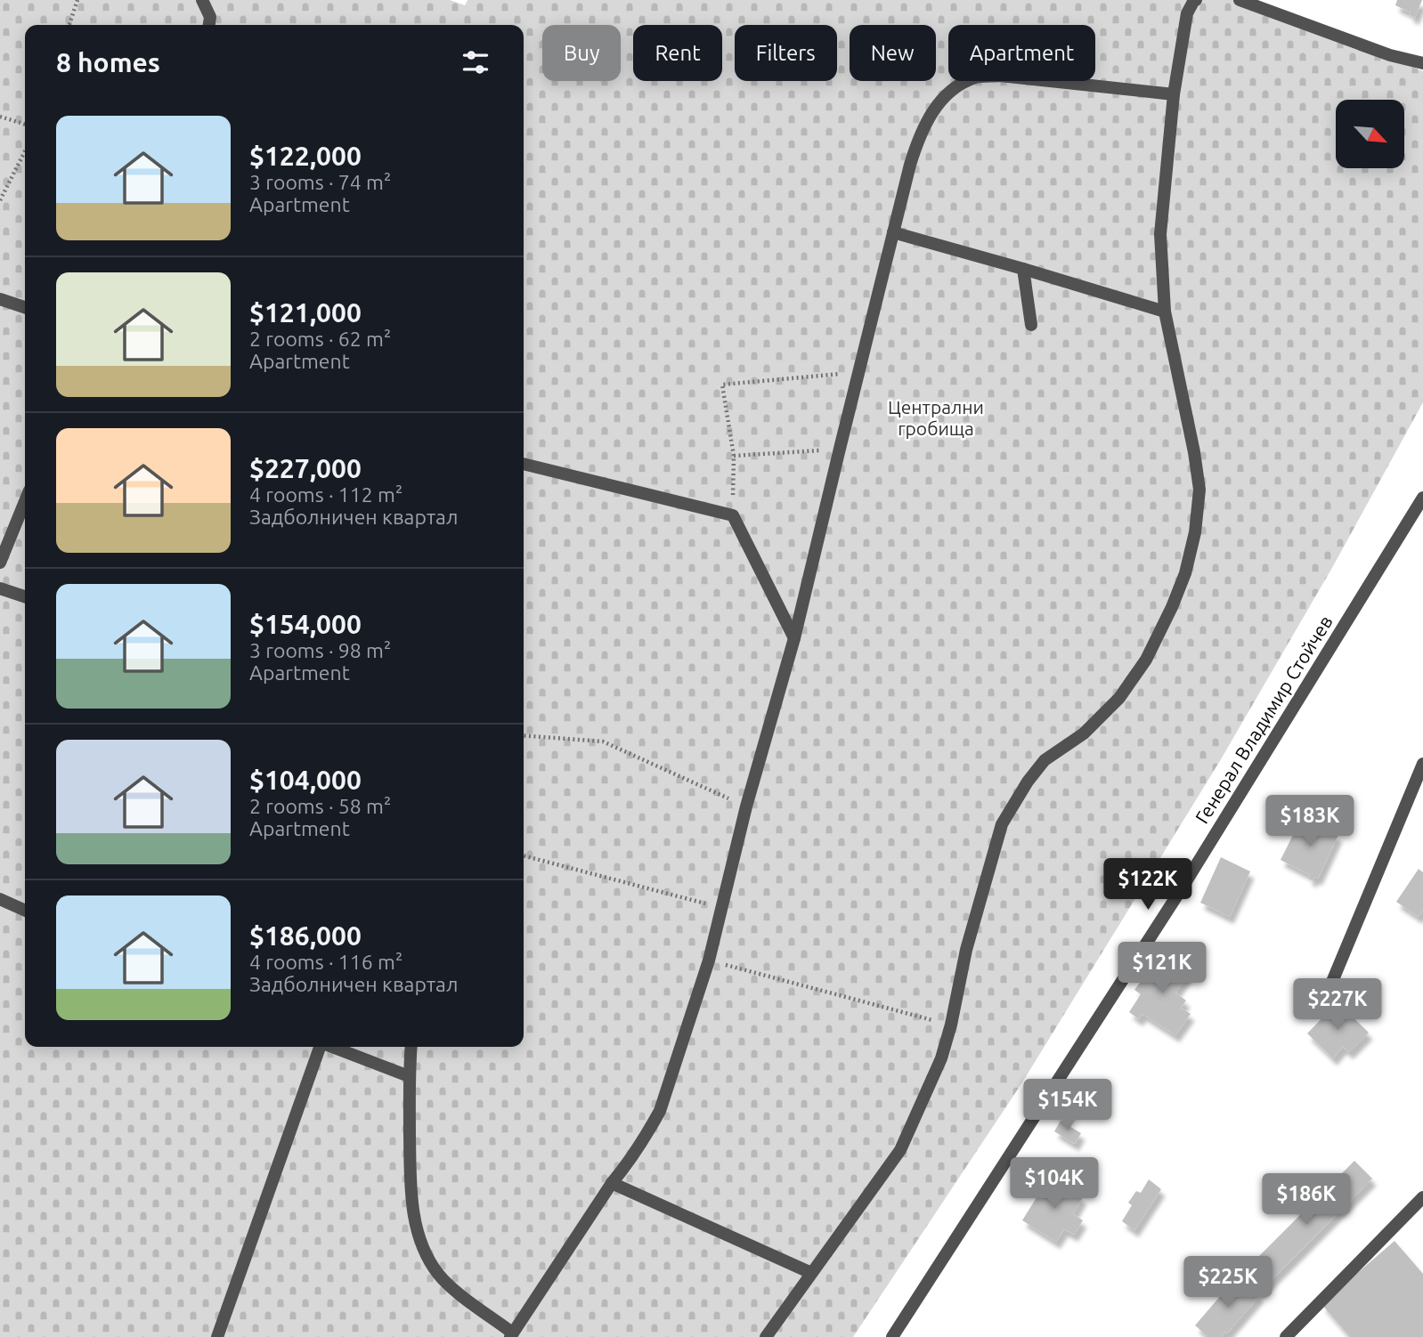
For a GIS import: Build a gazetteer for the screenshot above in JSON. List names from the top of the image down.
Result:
{
  "streets": {
    "street": ["Генерал Владимир Стойчев"]
  },
  "parks": ["Централни гробища"],
  "north": "bottom right",
  "page": {
    "chip": [
      "Buy",
      "Rent",
      "Filters",
      "New",
      "Apartment"
    ],
    "heading": "8 homes",
    "list": [
      {
        "name": "$122,000",
        "note": "3 rooms · 74 m² · Apartment"
      },
      {
        "name": "$121,000",
        "note": "2 rooms · 62 m² · Apartment"
      },
      {
        "name": "$227,000",
        "note": "4 rooms · 112 m² · Задболничен квартал"
      },
      {
        "name": "$154,000",
        "note": "3 rooms · 98 m² · Apartment"
      },
      {
        "name": "$104,000",
        "note": "2 rooms · 58 m² · Apartment"
      },
      {
        "name": "$186,000",
        "note": "4 rooms · 116 m² · Задболничен квартал"
      }
    ],
    "price": [
      "$183K",
      "$122K",
      "$121K",
      "$227K",
      "$154K",
      "$104K",
      "$186K",
      "$225K"
    ]
  }
}
